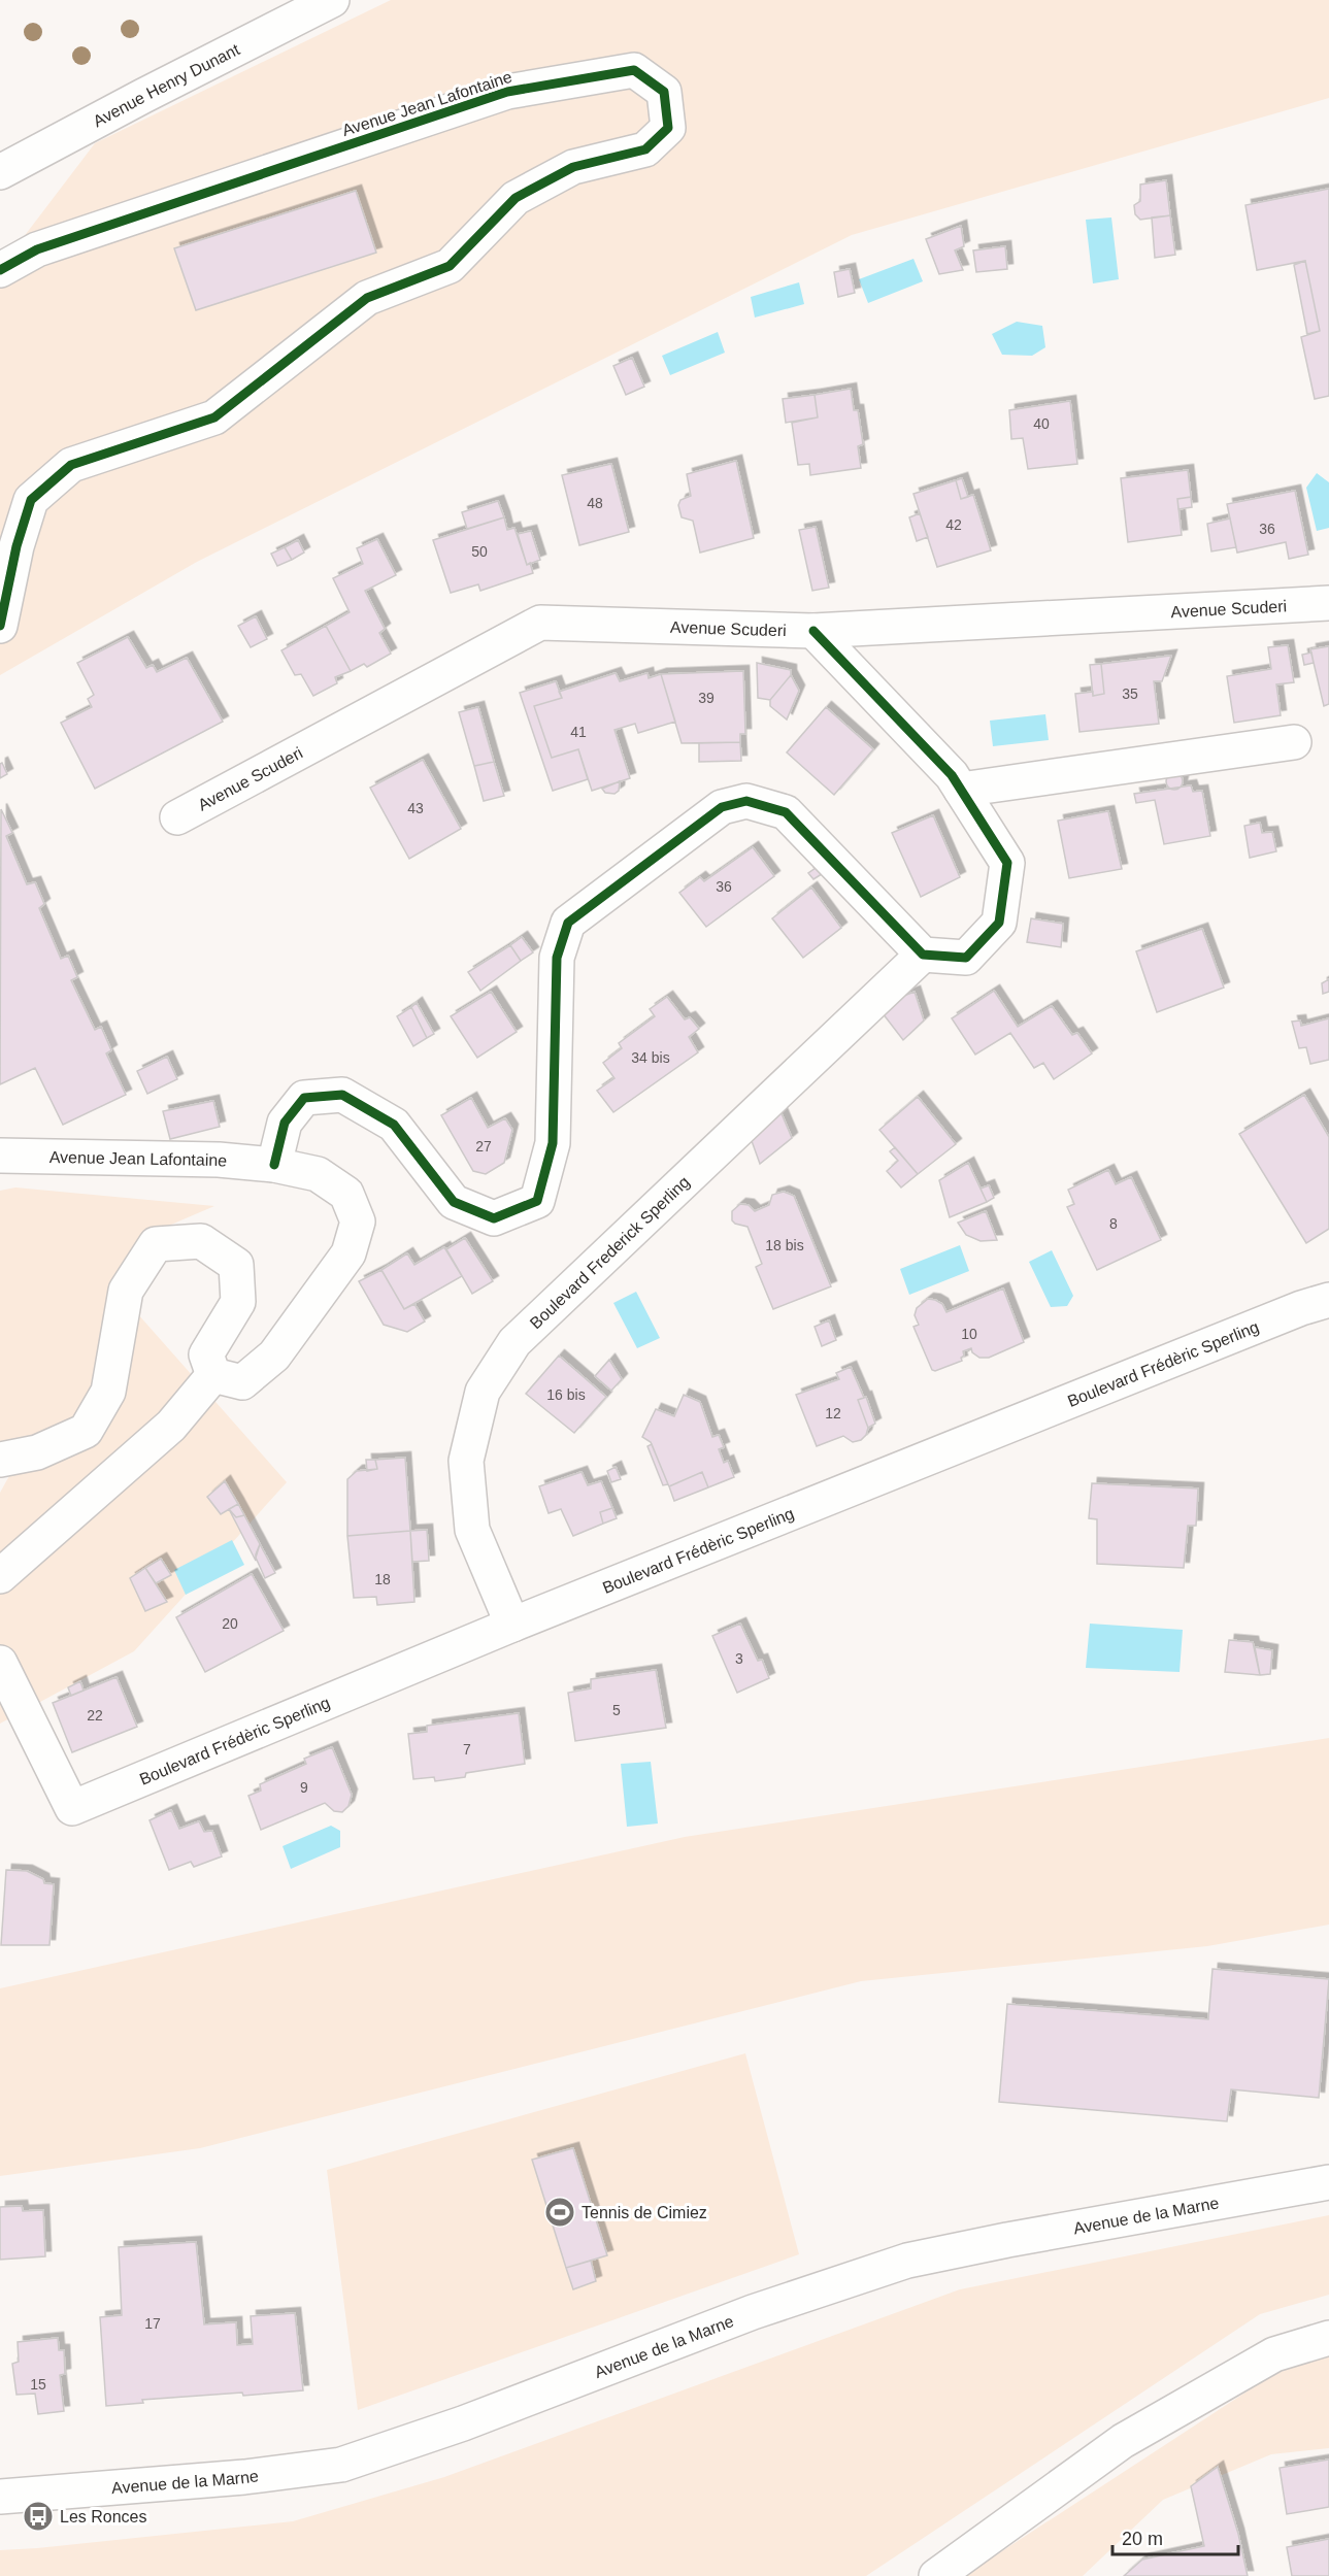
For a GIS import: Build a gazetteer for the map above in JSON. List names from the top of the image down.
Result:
{
  "streets": {
    "street": [
      "Avenue Henry Dunant",
      "Avenue Jean Lafontaine",
      "Avenue Scuderi",
      "Boulevard Frederick Sperling",
      "Boulevard Frédèric Sperling",
      "Avenue de la Marne"
    ]
  },
  "crossings": [
    ["Boulevard Frederick Sperling", "Boulevard Frédèric Sperling"]
  ],
  "places": {
    "sports": ["Tennis de Cimiez"],
    "bus stop": ["Les Ronces"]
  },
  "house_numbers": [
    "40",
    "48",
    "42",
    "36",
    "50",
    "35",
    "39",
    "41",
    "43",
    "36",
    "34 bis",
    "27",
    "8",
    "18 bis",
    "10",
    "16 bis",
    "12",
    "18",
    "20",
    "3",
    "5",
    "22",
    "7",
    "9",
    "17",
    "15"
  ],
  "scale_bar": "20 m"
}
